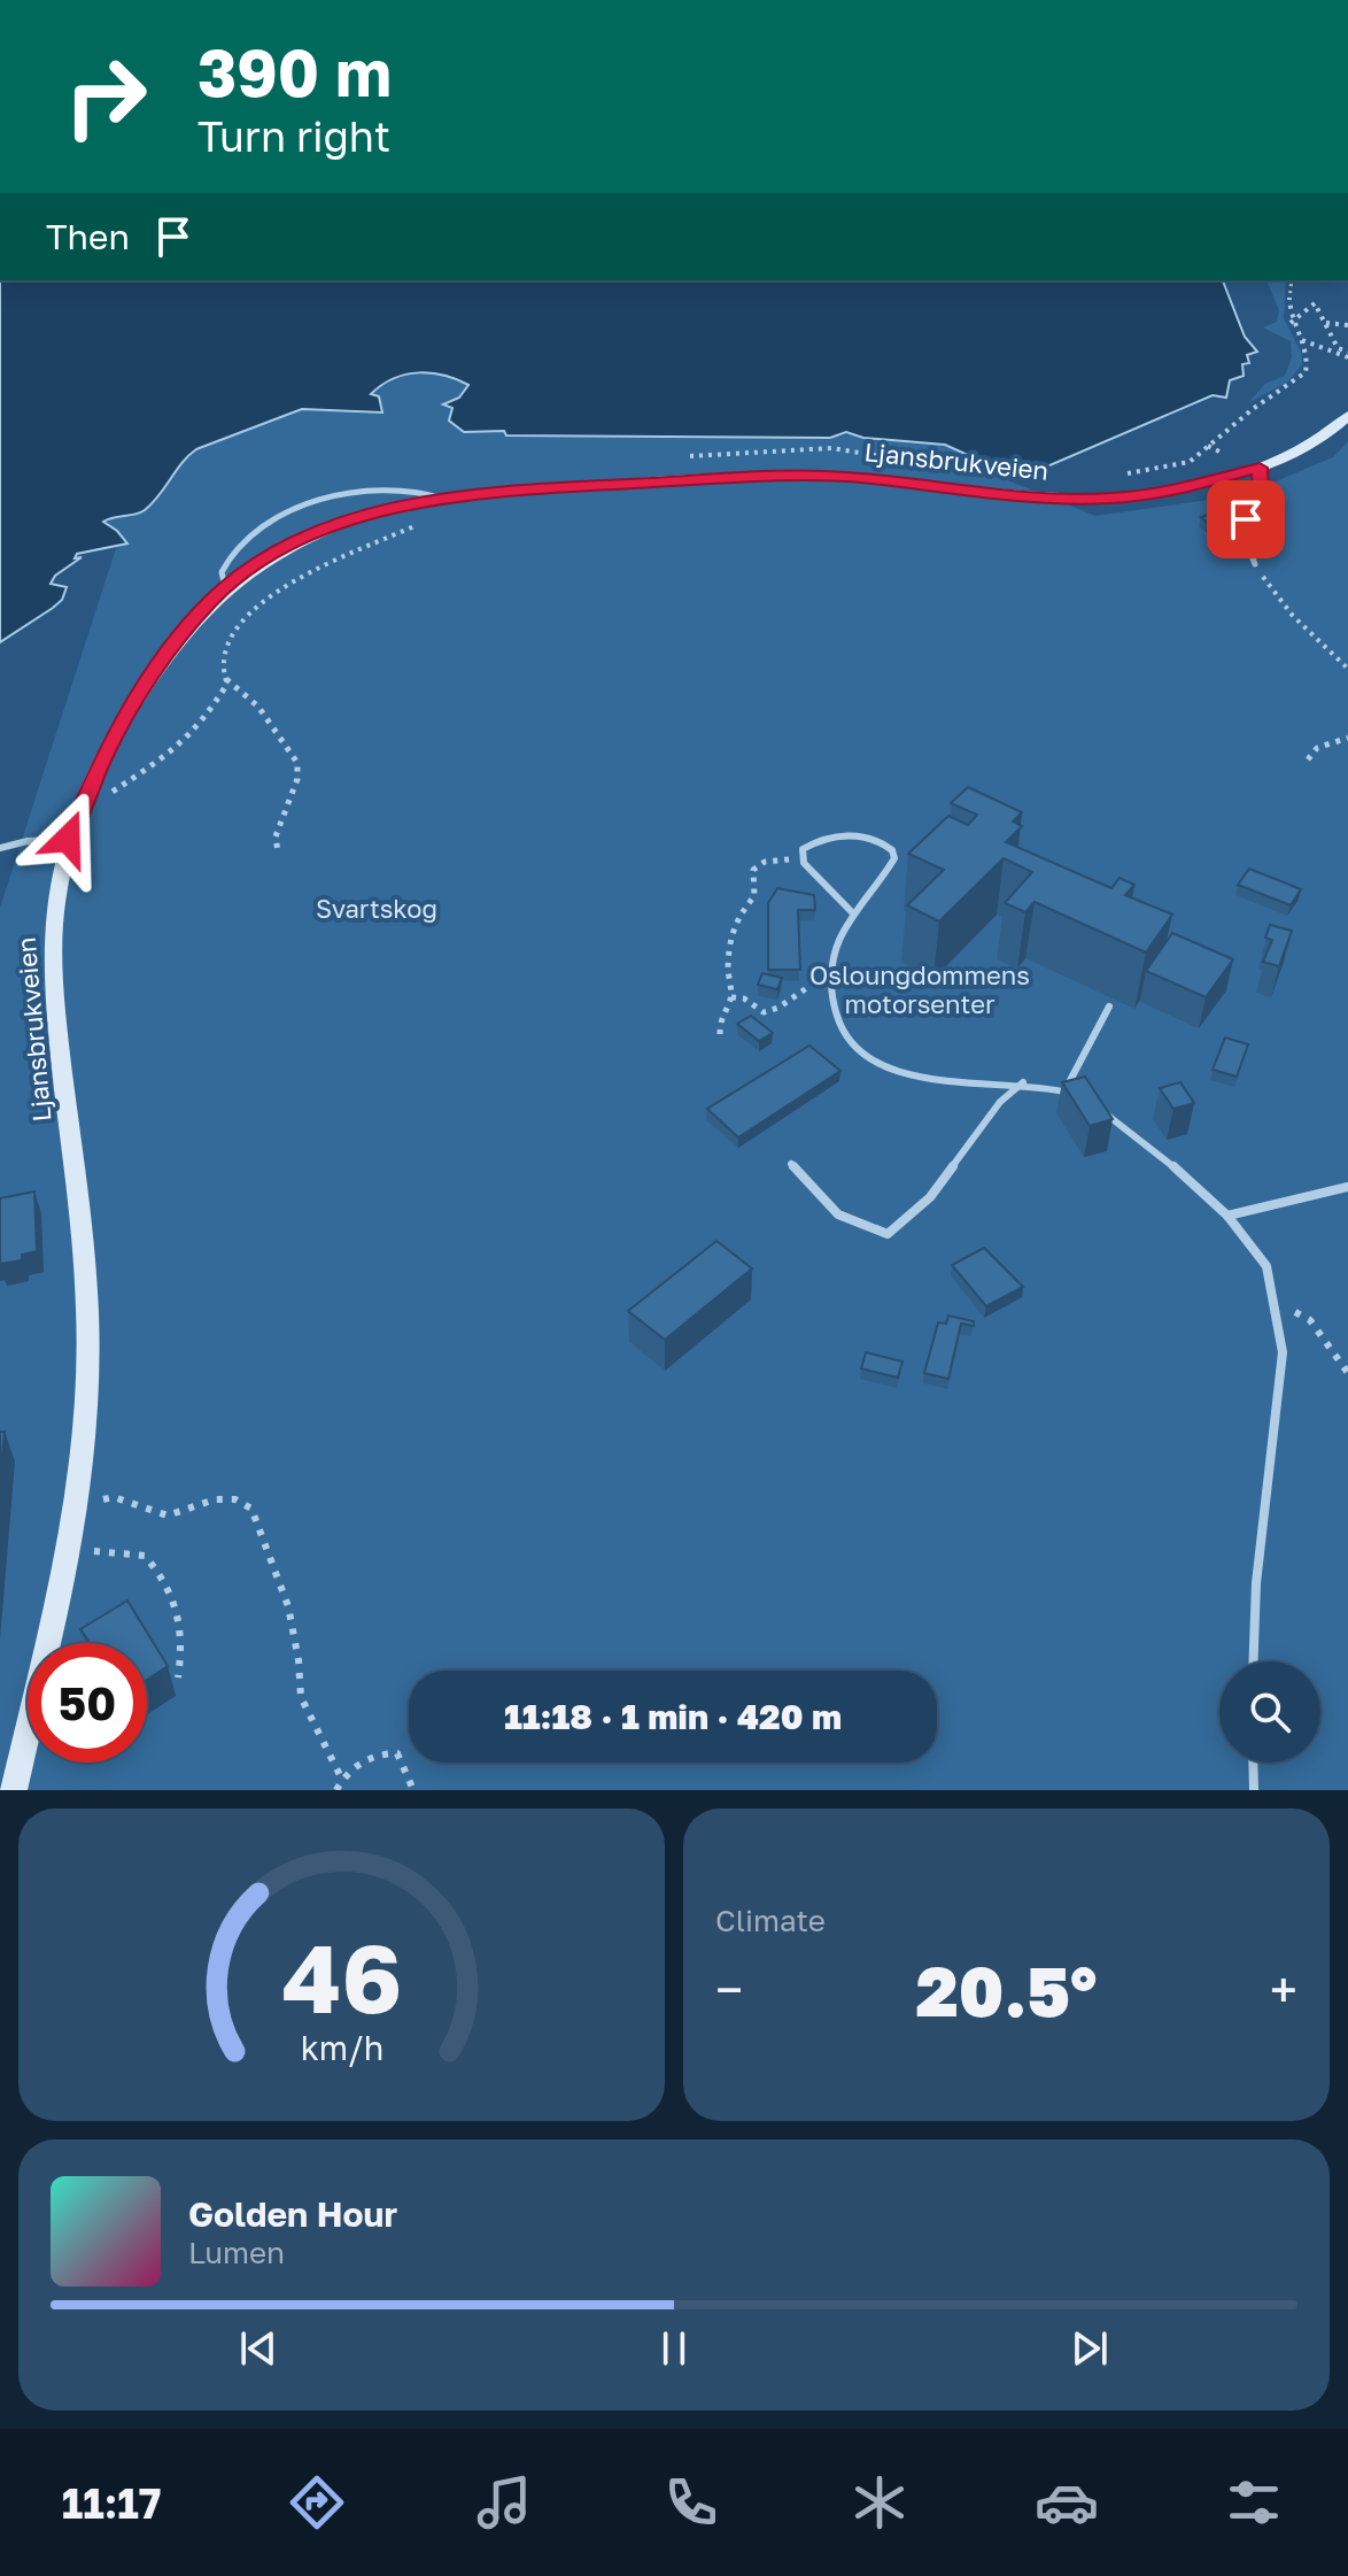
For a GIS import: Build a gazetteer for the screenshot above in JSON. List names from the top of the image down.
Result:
{
  "streets": {
    "main road": ["Ljansbrukveien"]
  },
  "parks": ["Svartskog", "Osloungdommens motorsenter"],
  "page": {
    "turn": ["390 m", "Turn right"],
    "then": "Then",
    "limit": "50",
    "trip": "11:18 · 1 min · 420 m",
    "tile": "Climate",
    "heat": ["−", "20.5°", "+"],
    "song": ["Golden Hour", "Lumen"],
    "tabs": "11:17",
    "gauge": ["46", "km/h"]
  }
}
